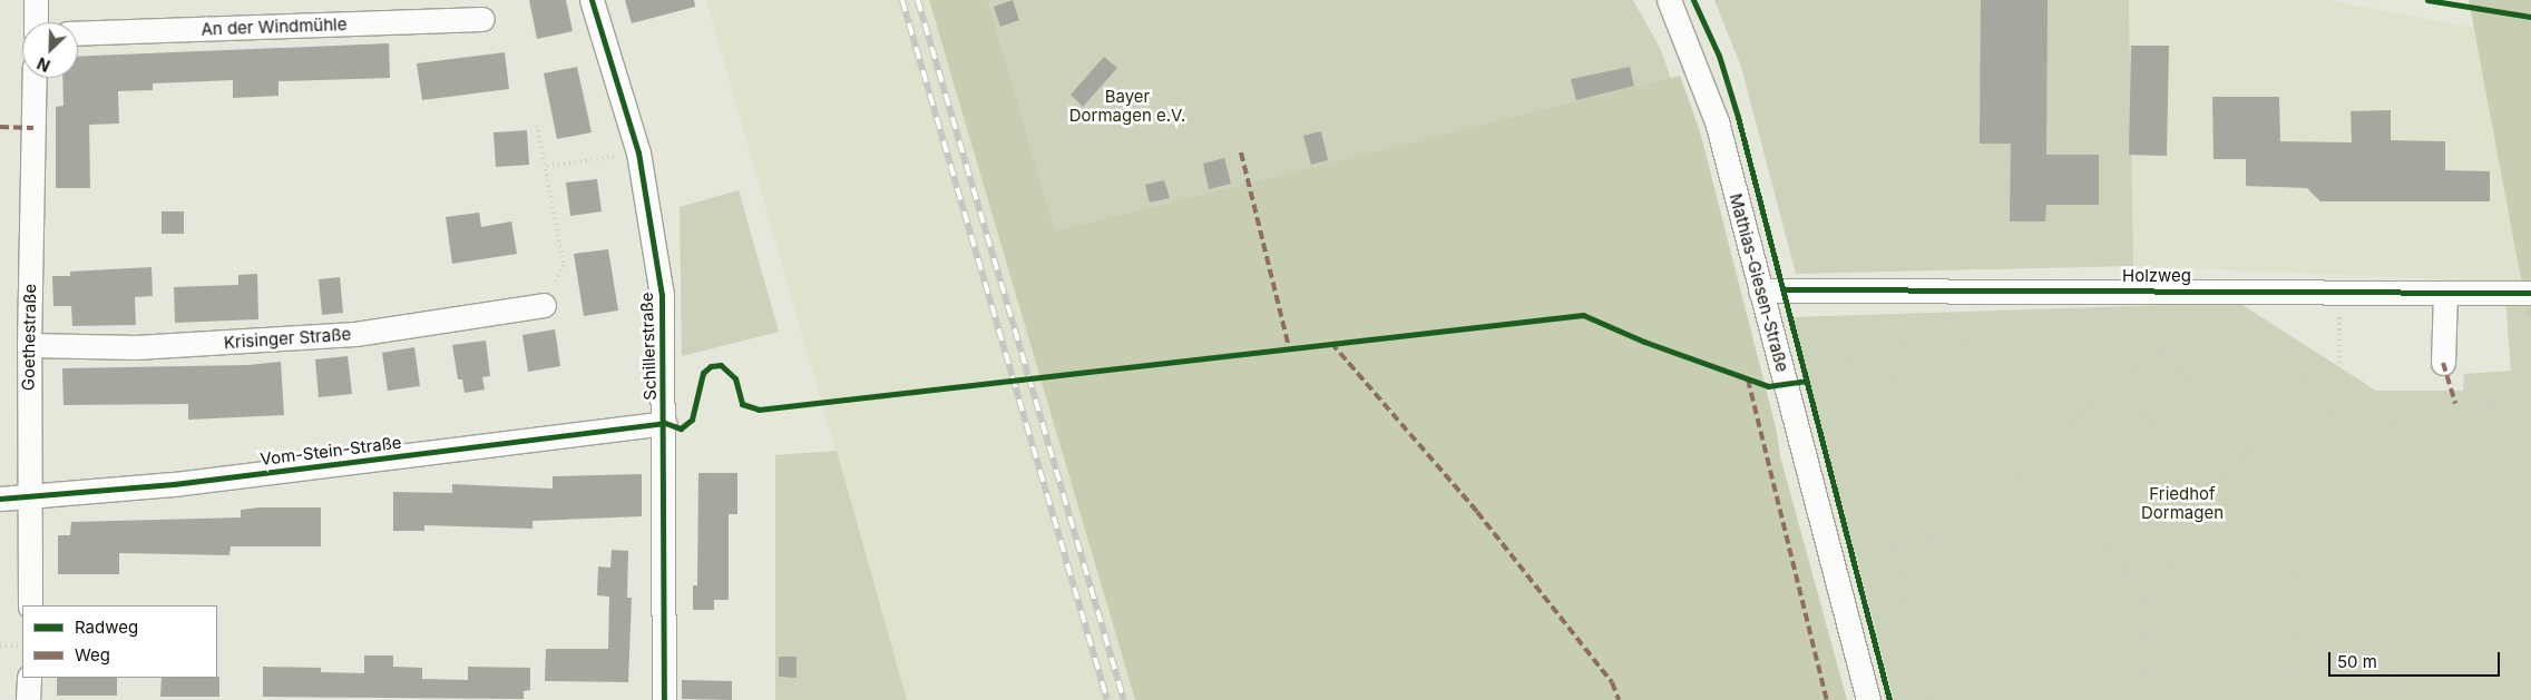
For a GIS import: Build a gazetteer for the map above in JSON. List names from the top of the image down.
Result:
{
  "streets": {
    "street": [
      "An der Windmühle",
      "Holzweg",
      "Mathias-Giesen-Straße",
      "Goethestraße",
      "Krisinger Straße",
      "Schillerstraße",
      "Vom-Stein-Straße"
    ]
  },
  "crossings": [
    ["Holzweg", "Mathias-Giesen-Straße"],
    ["Goethestraße", "Krisinger Straße"],
    ["Goethestraße", "Vom-Stein-Straße"],
    ["Schillerstraße", "Vom-Stein-Straße"]
  ],
  "parks": ["Bayer Dormagen e.V.", "Friedhof Dormagen"],
  "legend": ["Radweg", "Weg"],
  "scale_bar": "50 m",
  "north": "bottom left"
}
